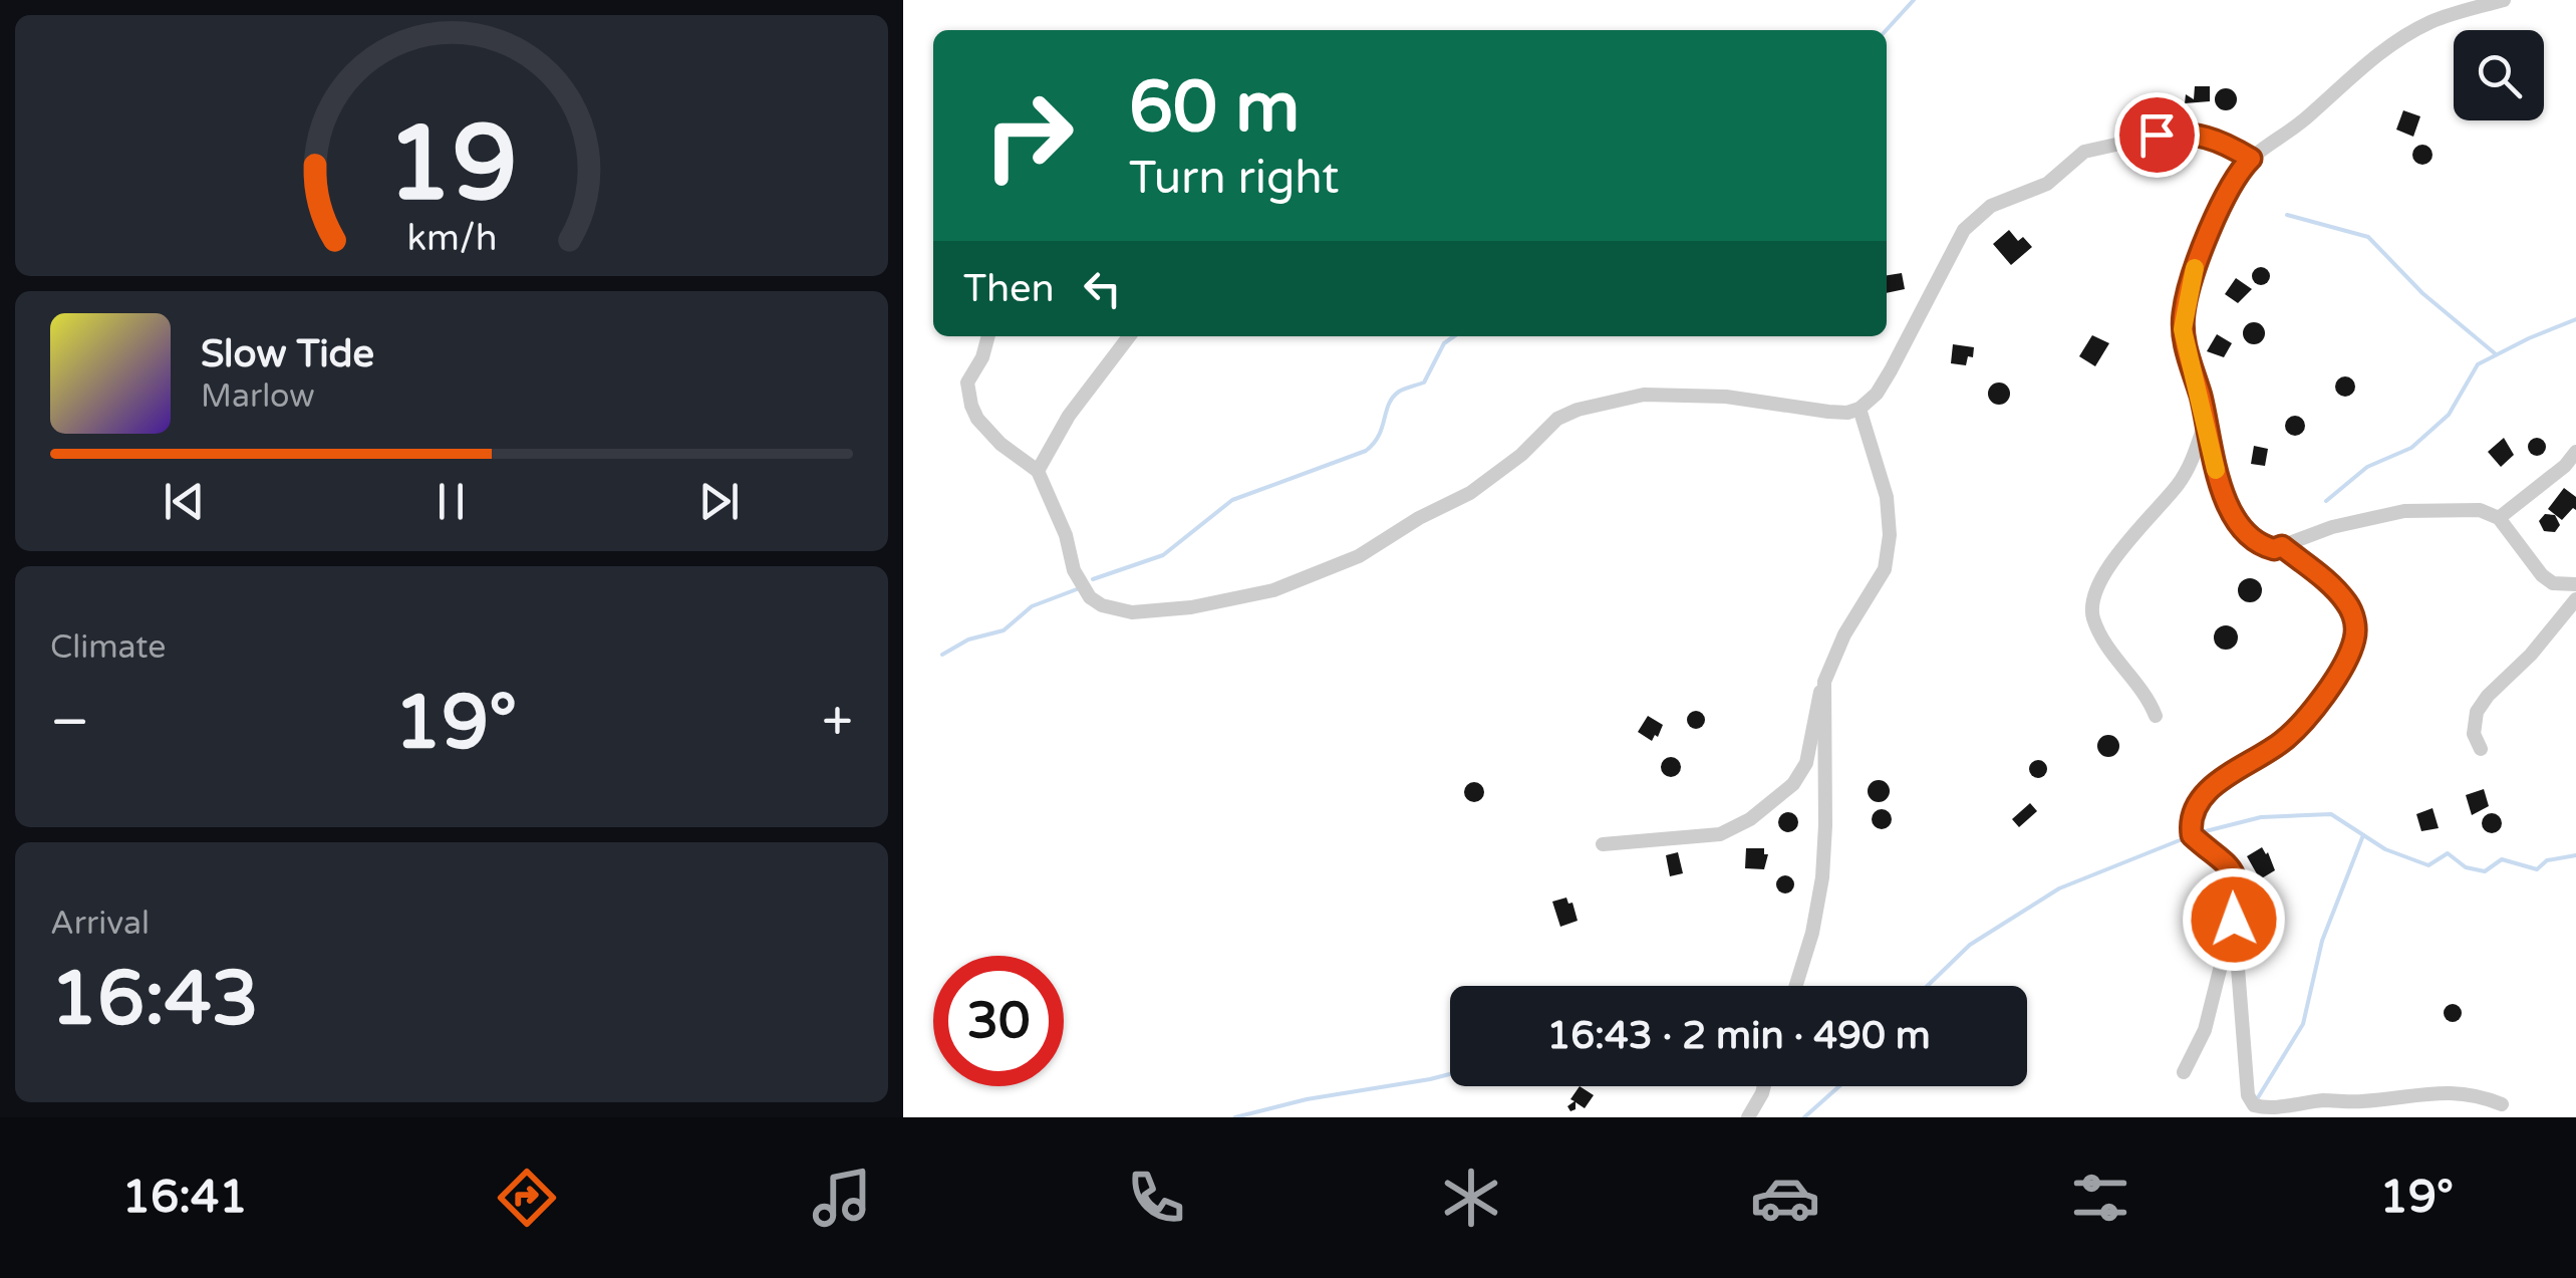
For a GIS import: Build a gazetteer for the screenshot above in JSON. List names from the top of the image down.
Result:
{
  "page": {
    "turn": ["60 m", "Turn right"],
    "then": "Then",
    "song": ["Slow Tide", "Marlow"],
    "tile": [
      "Climate",
      ["Arrival", "16:43"]
    ],
    "heat": ["−", "19°", "+"],
    "limit": "30",
    "trip": "16:43 · 2 min · 490 m",
    "tabs": ["16:41", "19°"],
    "gauge": ["19", "km/h"]
  }
}
